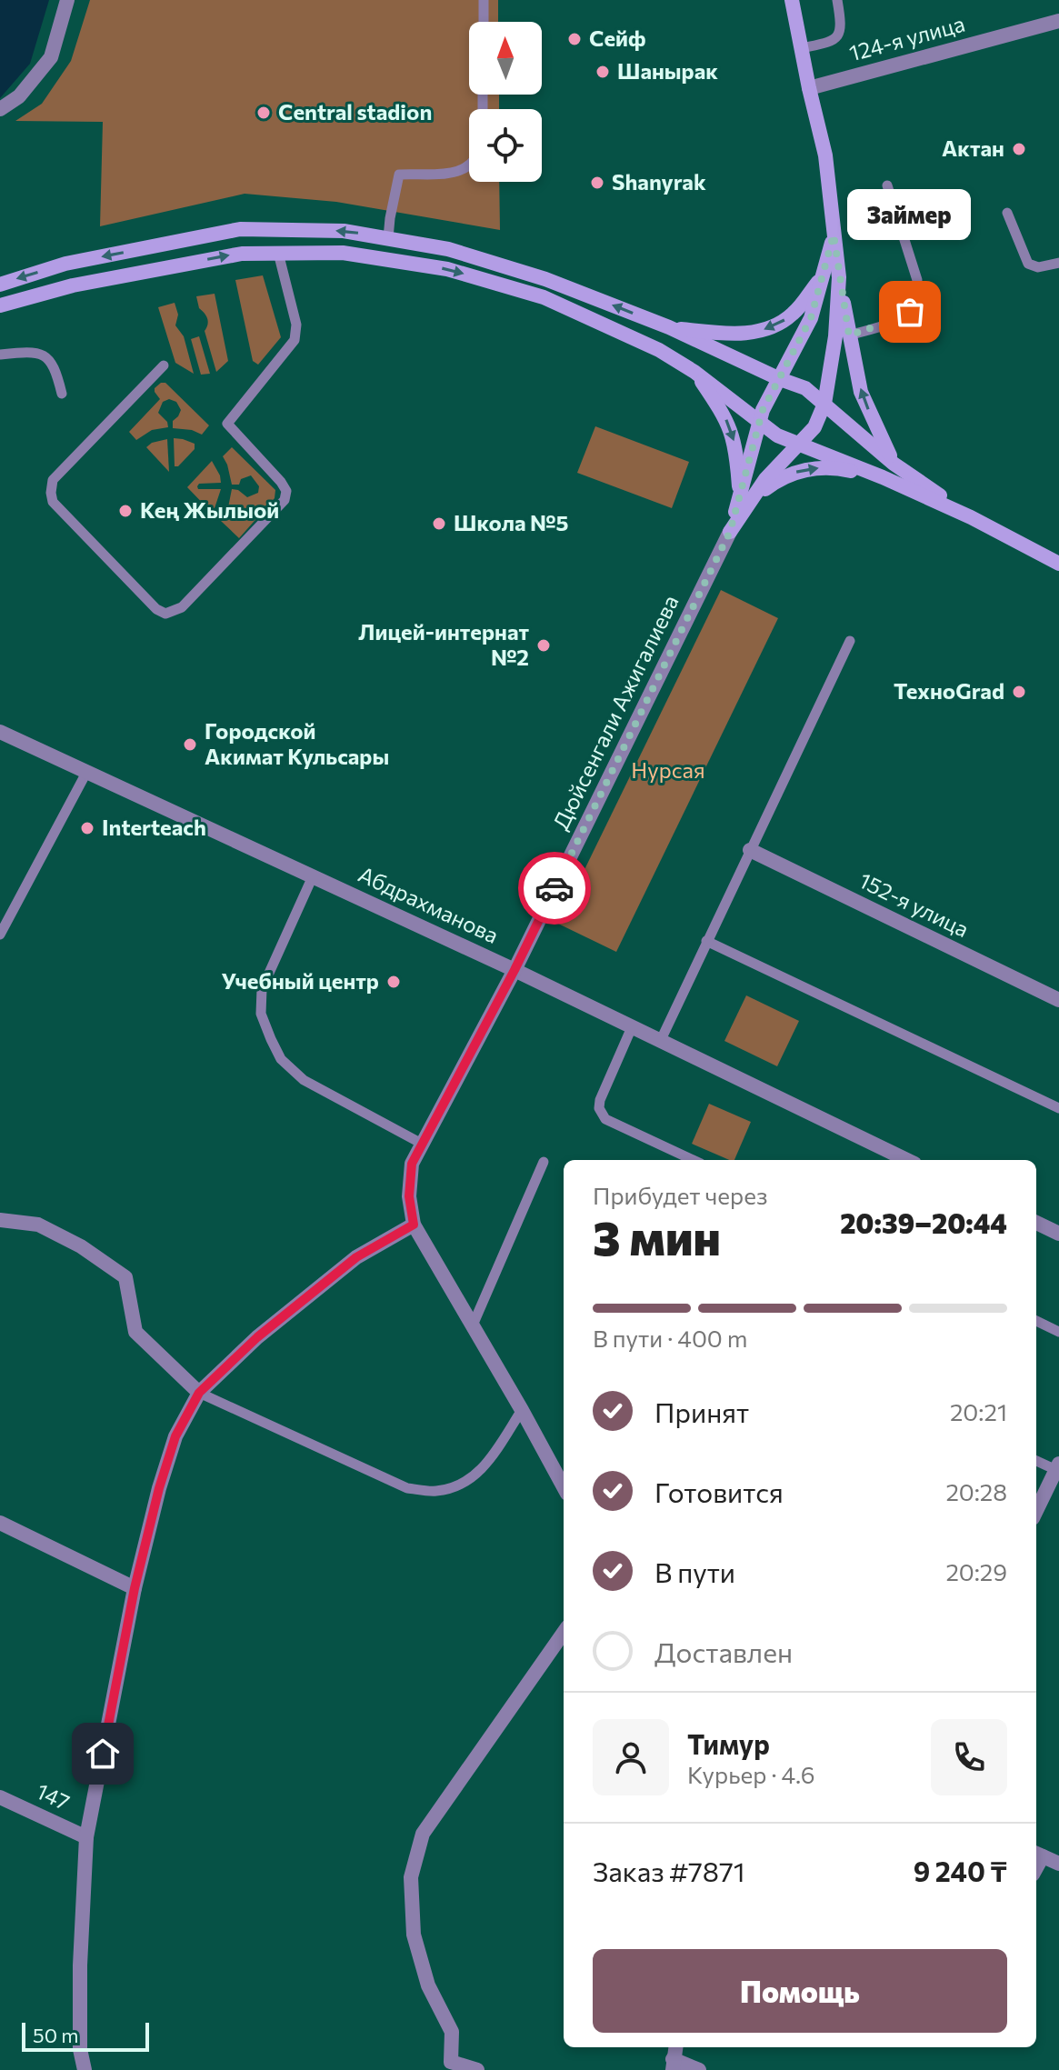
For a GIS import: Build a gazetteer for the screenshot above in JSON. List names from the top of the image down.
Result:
{
  "streets": {
    "street": [
      "124-я улица",
      "Дюйсенгали Ажигалиева",
      "Абдрахманова",
      "152-я улица",
      "147"
    ]
  },
  "crossings": [
    ["Дюйсенгали Ажигалиева", "Абдрахманова"]
  ],
  "parks": ["Нурсая"],
  "places": [
    "Сейф",
    "Шанырак",
    "Central stadion",
    "Актан",
    "Shanyrak",
    "Займер",
    "Кең Жылыой",
    "Школа №5",
    "Лицей-интернат №2",
    "ТехноGrad",
    "Городской Акимат Кульсары",
    "Interteach",
    "Учебный центр"
  ],
  "scale_bar": "50 m",
  "north": "top",
  "page": {
    "bubble": "Займер",
    "heading": ["3 мин", "Прибудет через", "20:39–20:44"],
    "panel": [
      "Тимур",
      "Курьер · 4.6",
      "Заказ #7871",
      "9 240 ₸"
    ],
    "bar": "В пути · 400 m",
    "list": [
      ["Принят", "20:21"],
      ["Готовится", "20:28"],
      ["В пути", "20:29"],
      "Доставлен"
    ],
    "buttons": "Помощь",
    "scale": "50 m"
  }
}
